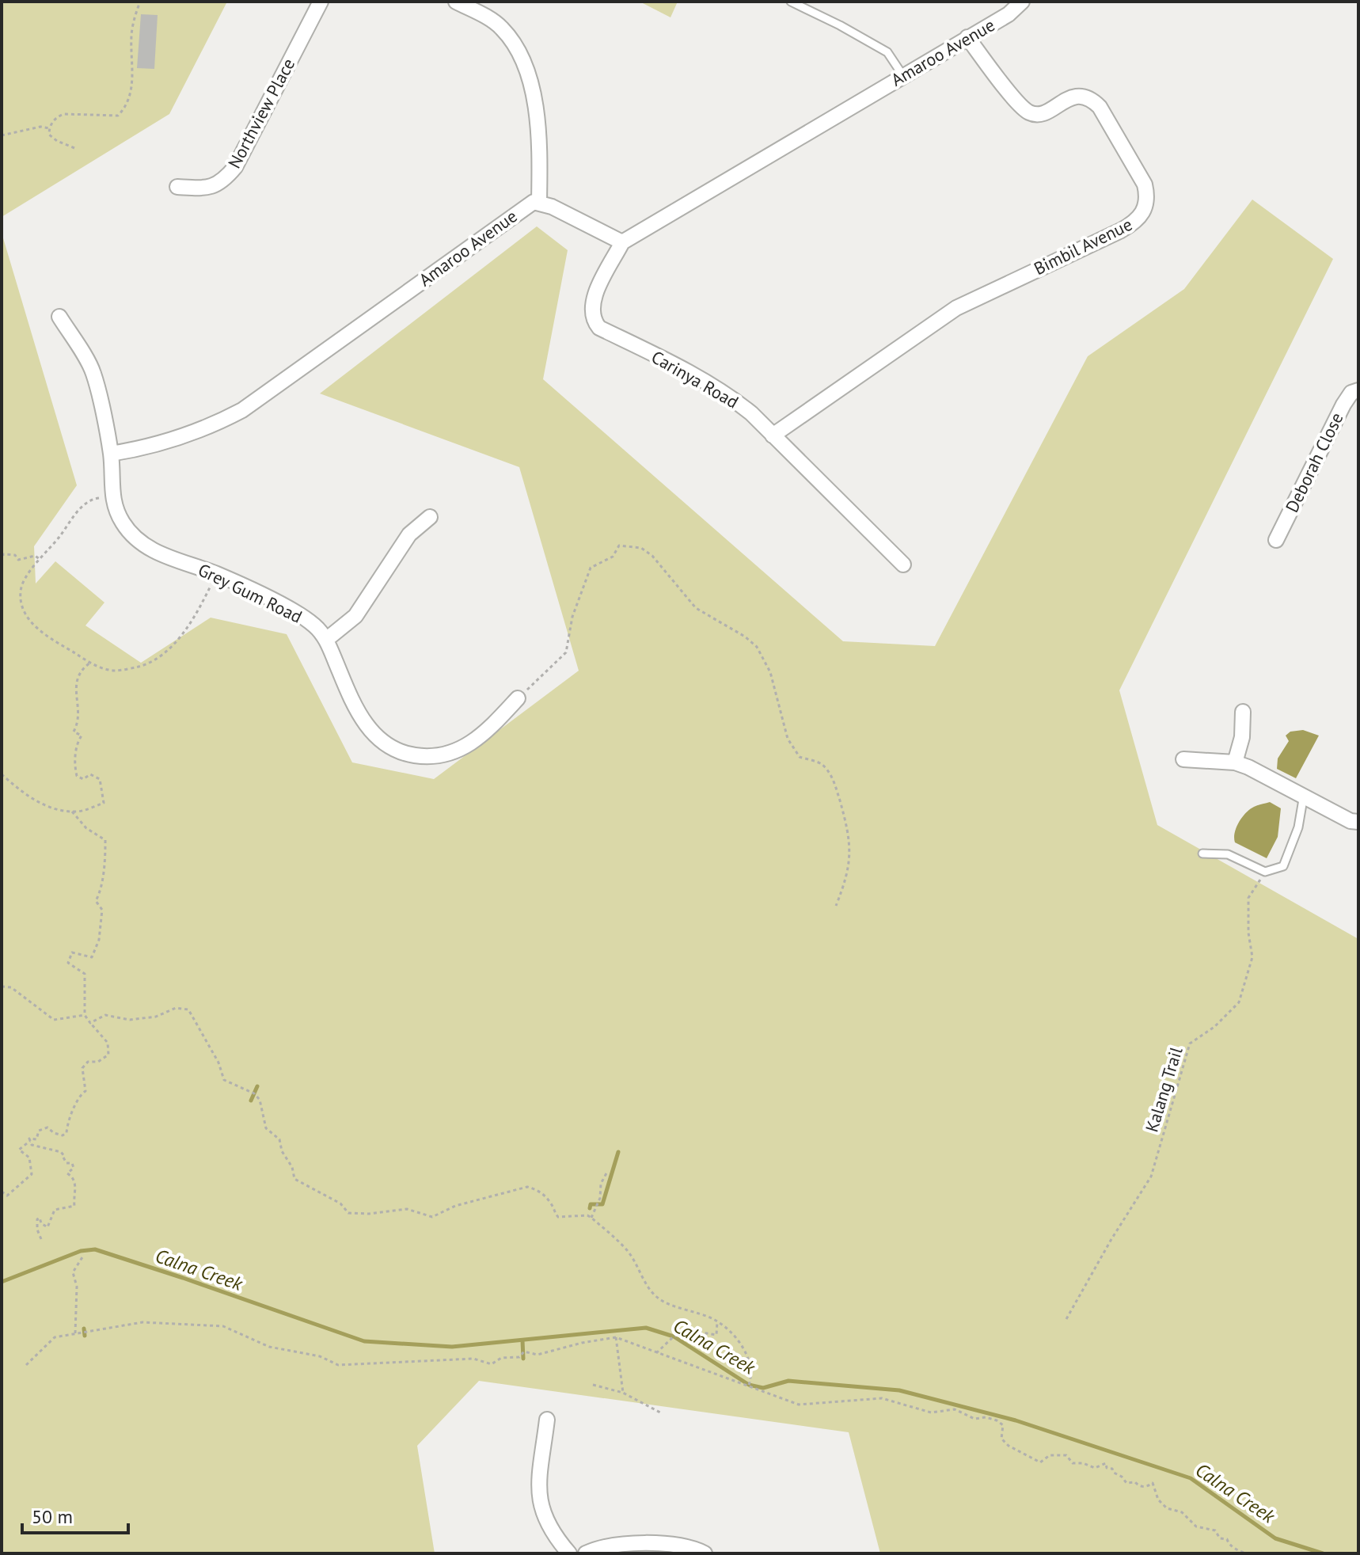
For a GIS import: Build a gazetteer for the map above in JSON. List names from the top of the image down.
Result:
{
  "streets": {
    "street": [
      "Amaroo Avenue",
      "Northview Place",
      "Bimbil Avenue",
      "Carinya Road",
      "Deborah Close",
      "Grey Gum Road"
    ],
    "path": ["Kalang Trail"]
  },
  "crossings": [
    ["Amaroo Avenue", "Bimbil Avenue"],
    ["Amaroo Avenue", "Carinya Road"],
    ["Amaroo Avenue", "Grey Gum Road"],
    ["Bimbil Avenue", "Carinya Road"]
  ],
  "water": ["Calna Creek"],
  "scale_bar": "50 m"
}
